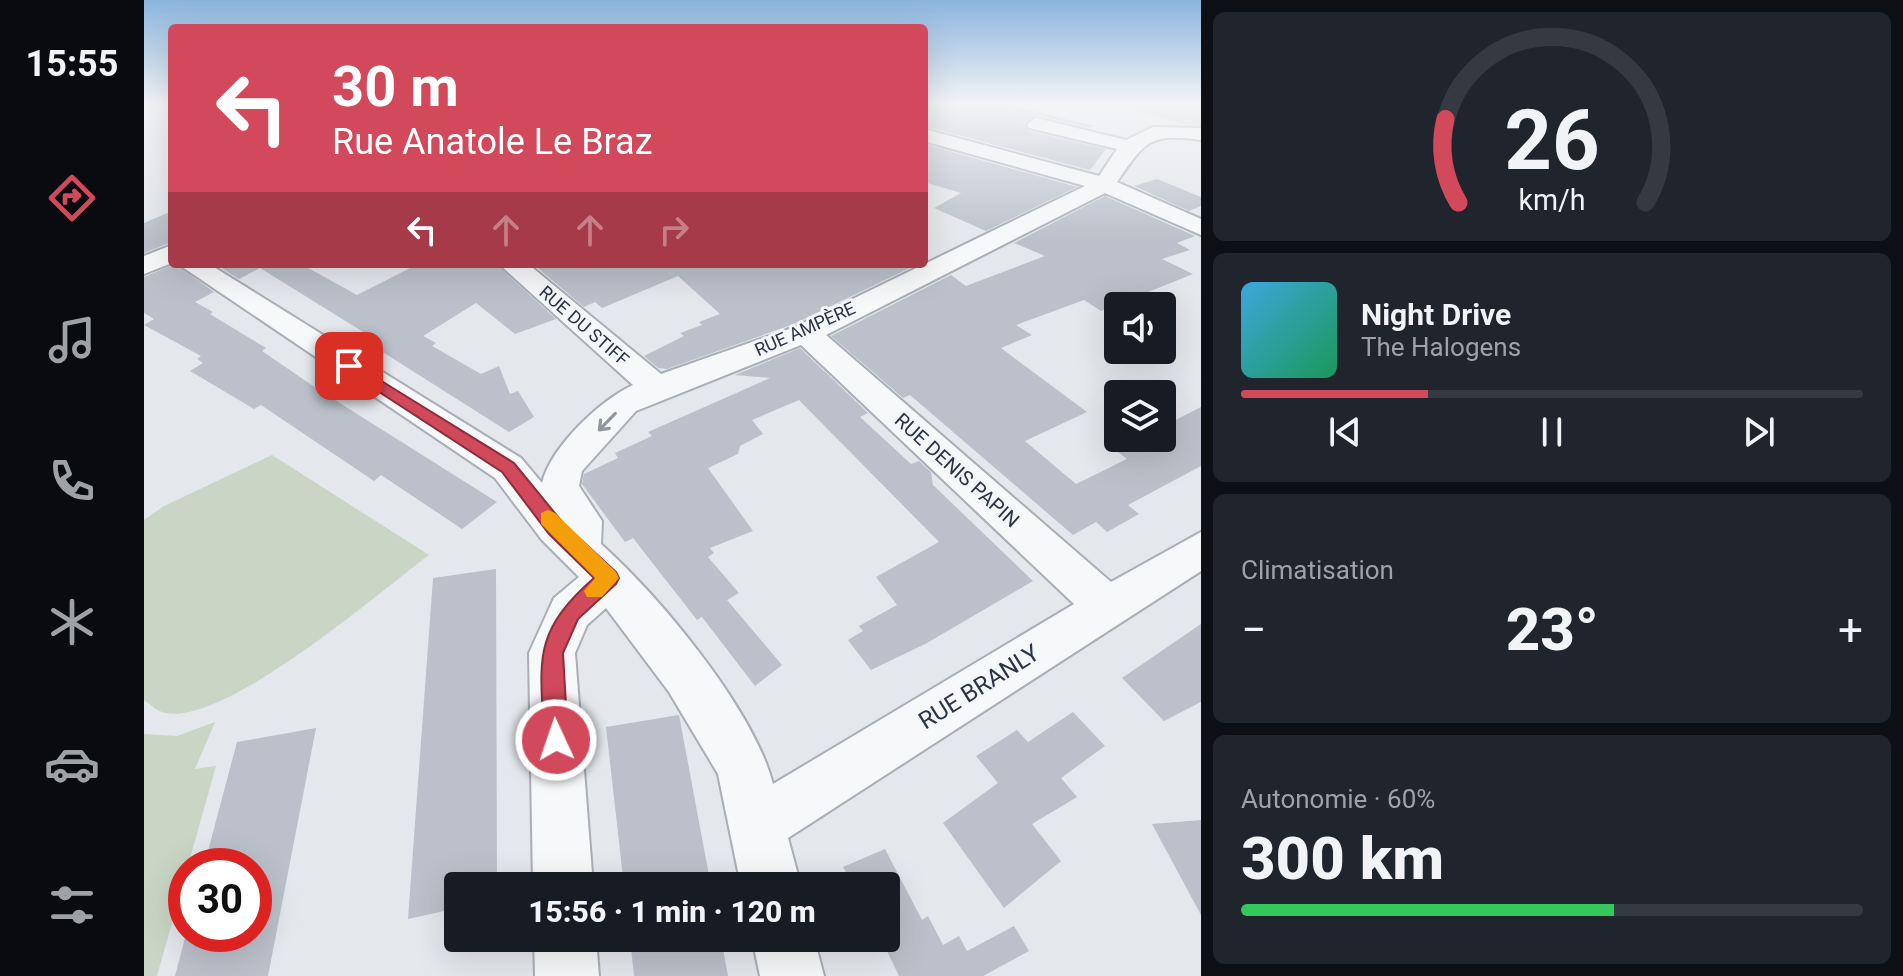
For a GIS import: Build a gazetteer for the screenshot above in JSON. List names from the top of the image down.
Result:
{
  "streets": {
    "street": [
      "RUE DU STIFF",
      "RUE AMPÈRE",
      "RUE DENIS PAPIN",
      "RUE BRANLY"
    ]
  },
  "crossings": [
    ["RUE DU STIFF", "RUE AMPÈRE"],
    ["RUE AMPÈRE", "RUE DENIS PAPIN"],
    ["RUE DENIS PAPIN", "RUE BRANLY"]
  ],
  "page": {
    "tabs": "15:55",
    "turn": ["30 m", "Rue Anatole Le Braz"],
    "song": ["Night Drive", "The Halogens"],
    "tile": [
      "Climatisation",
      ["Autonomie · 60%", "300 km"]
    ],
    "heat": ["−", "23°", "+"],
    "limit": "30",
    "trip": "15:56 · 1 min · 120 m",
    "gauge": ["26", "km/h"]
  }
}
